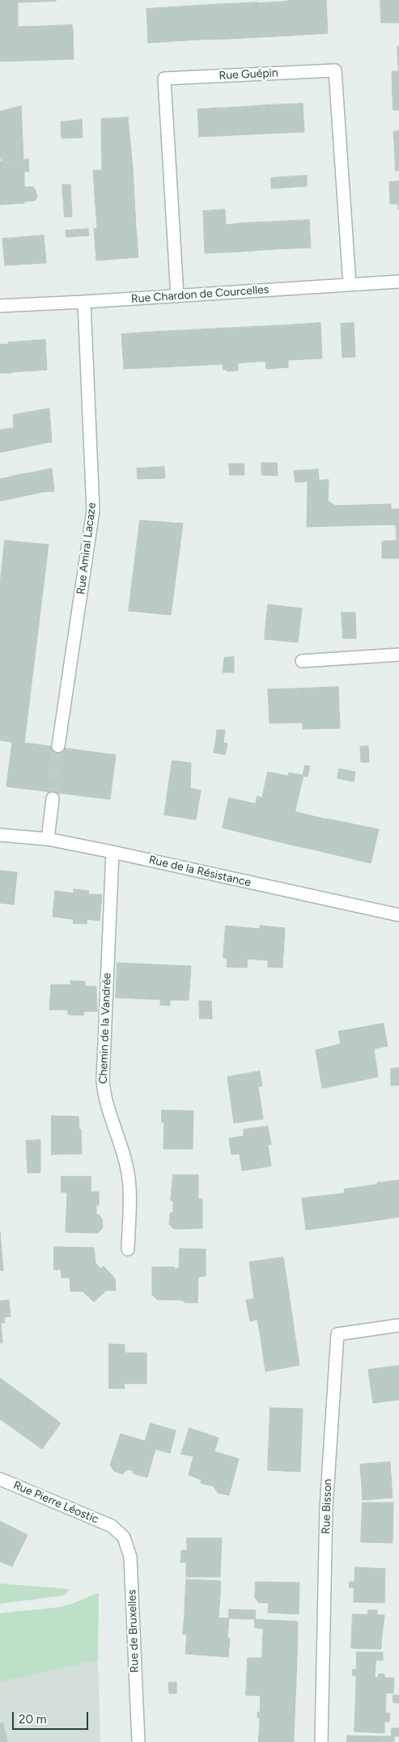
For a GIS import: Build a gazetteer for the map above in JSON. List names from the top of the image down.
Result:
{
  "streets": {
    "street": [
      "Rue Guépin",
      "Rue Chardon de Courcelles",
      "Rue Amiral Lacaze",
      "Rue de la Résistance",
      "Chemin de la Vandrée",
      "Rue Pierre Léostic",
      "Rue Bisson",
      "Rue de Bruxelles"
    ]
  },
  "crossings": [
    ["Rue Guépin", "Rue Chardon de Courcelles"],
    ["Rue Chardon de Courcelles", "Rue Amiral Lacaze"],
    ["Rue de la Résistance", "Chemin de la Vandrée"],
    ["Rue Pierre Léostic", "Rue de Bruxelles"]
  ],
  "scale_bar": "20 m"
}
